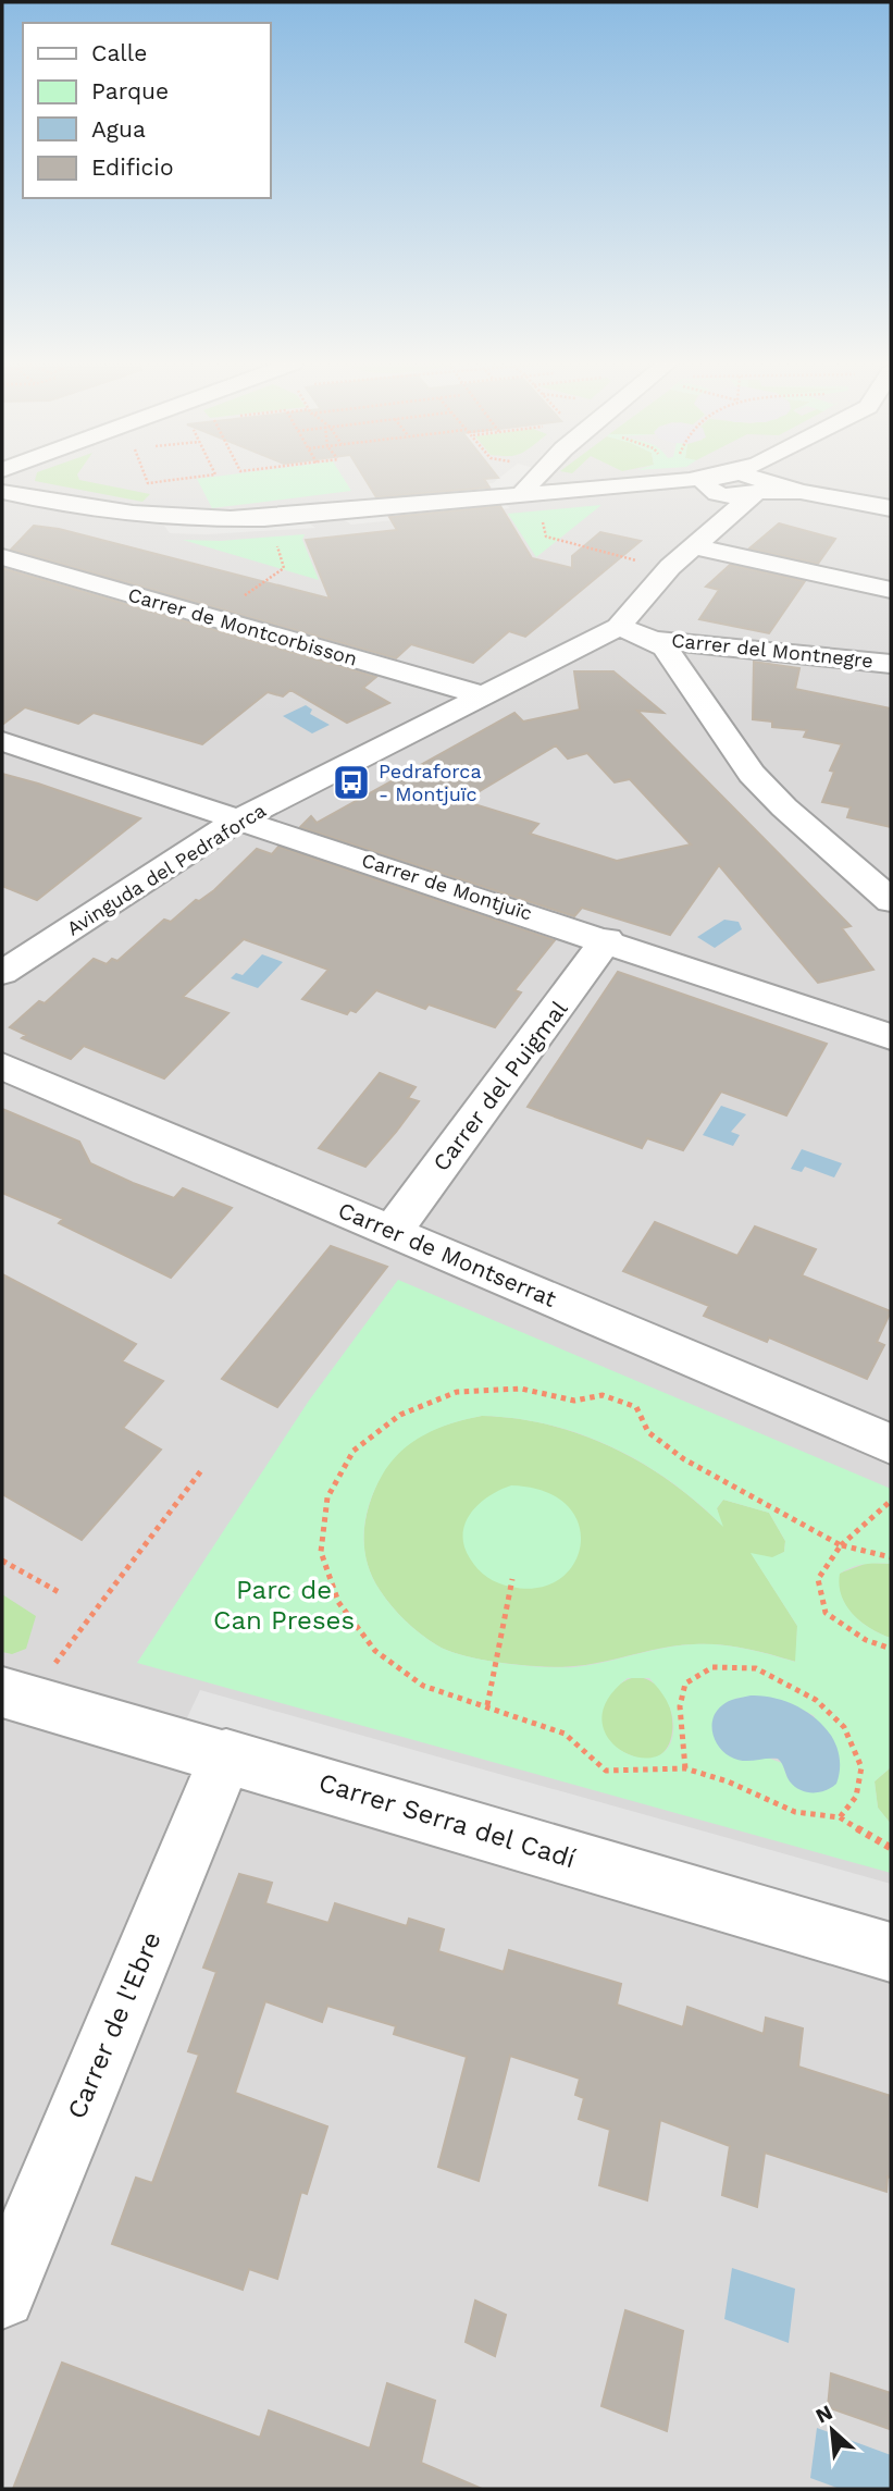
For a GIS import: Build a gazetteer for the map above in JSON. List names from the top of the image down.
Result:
{
  "streets": {
    "street": [
      "Carrer de Montcorbisson",
      "Carrer del Montnegre",
      "Avinguda del Pedraforca",
      "Carrer de Montjuïc",
      "Carrer del Puigmal",
      "Carrer de Montserrat",
      "Carrer Serra del Cadí",
      "Carrer de l'Ebre"
    ]
  },
  "crossings": [
    ["Carrer de Montcorbisson", "Avinguda del Pedraforca"],
    ["Carrer del Montnegre", "Avinguda del Pedraforca"],
    ["Avinguda del Pedraforca", "Carrer de Montjuïc"],
    ["Carrer de Montjuïc", "Carrer del Puigmal"],
    ["Carrer del Puigmal", "Carrer de Montserrat"],
    ["Carrer Serra del Cadí", "Carrer de l'Ebre"]
  ],
  "parks": ["Parc de Can Preses"],
  "places": {
    "bus stop": ["Pedraforca - Montjuïc"]
  },
  "legend": [
    "Calle",
    "Parque",
    "Agua",
    "Edificio"
  ],
  "north": "top left"
}
